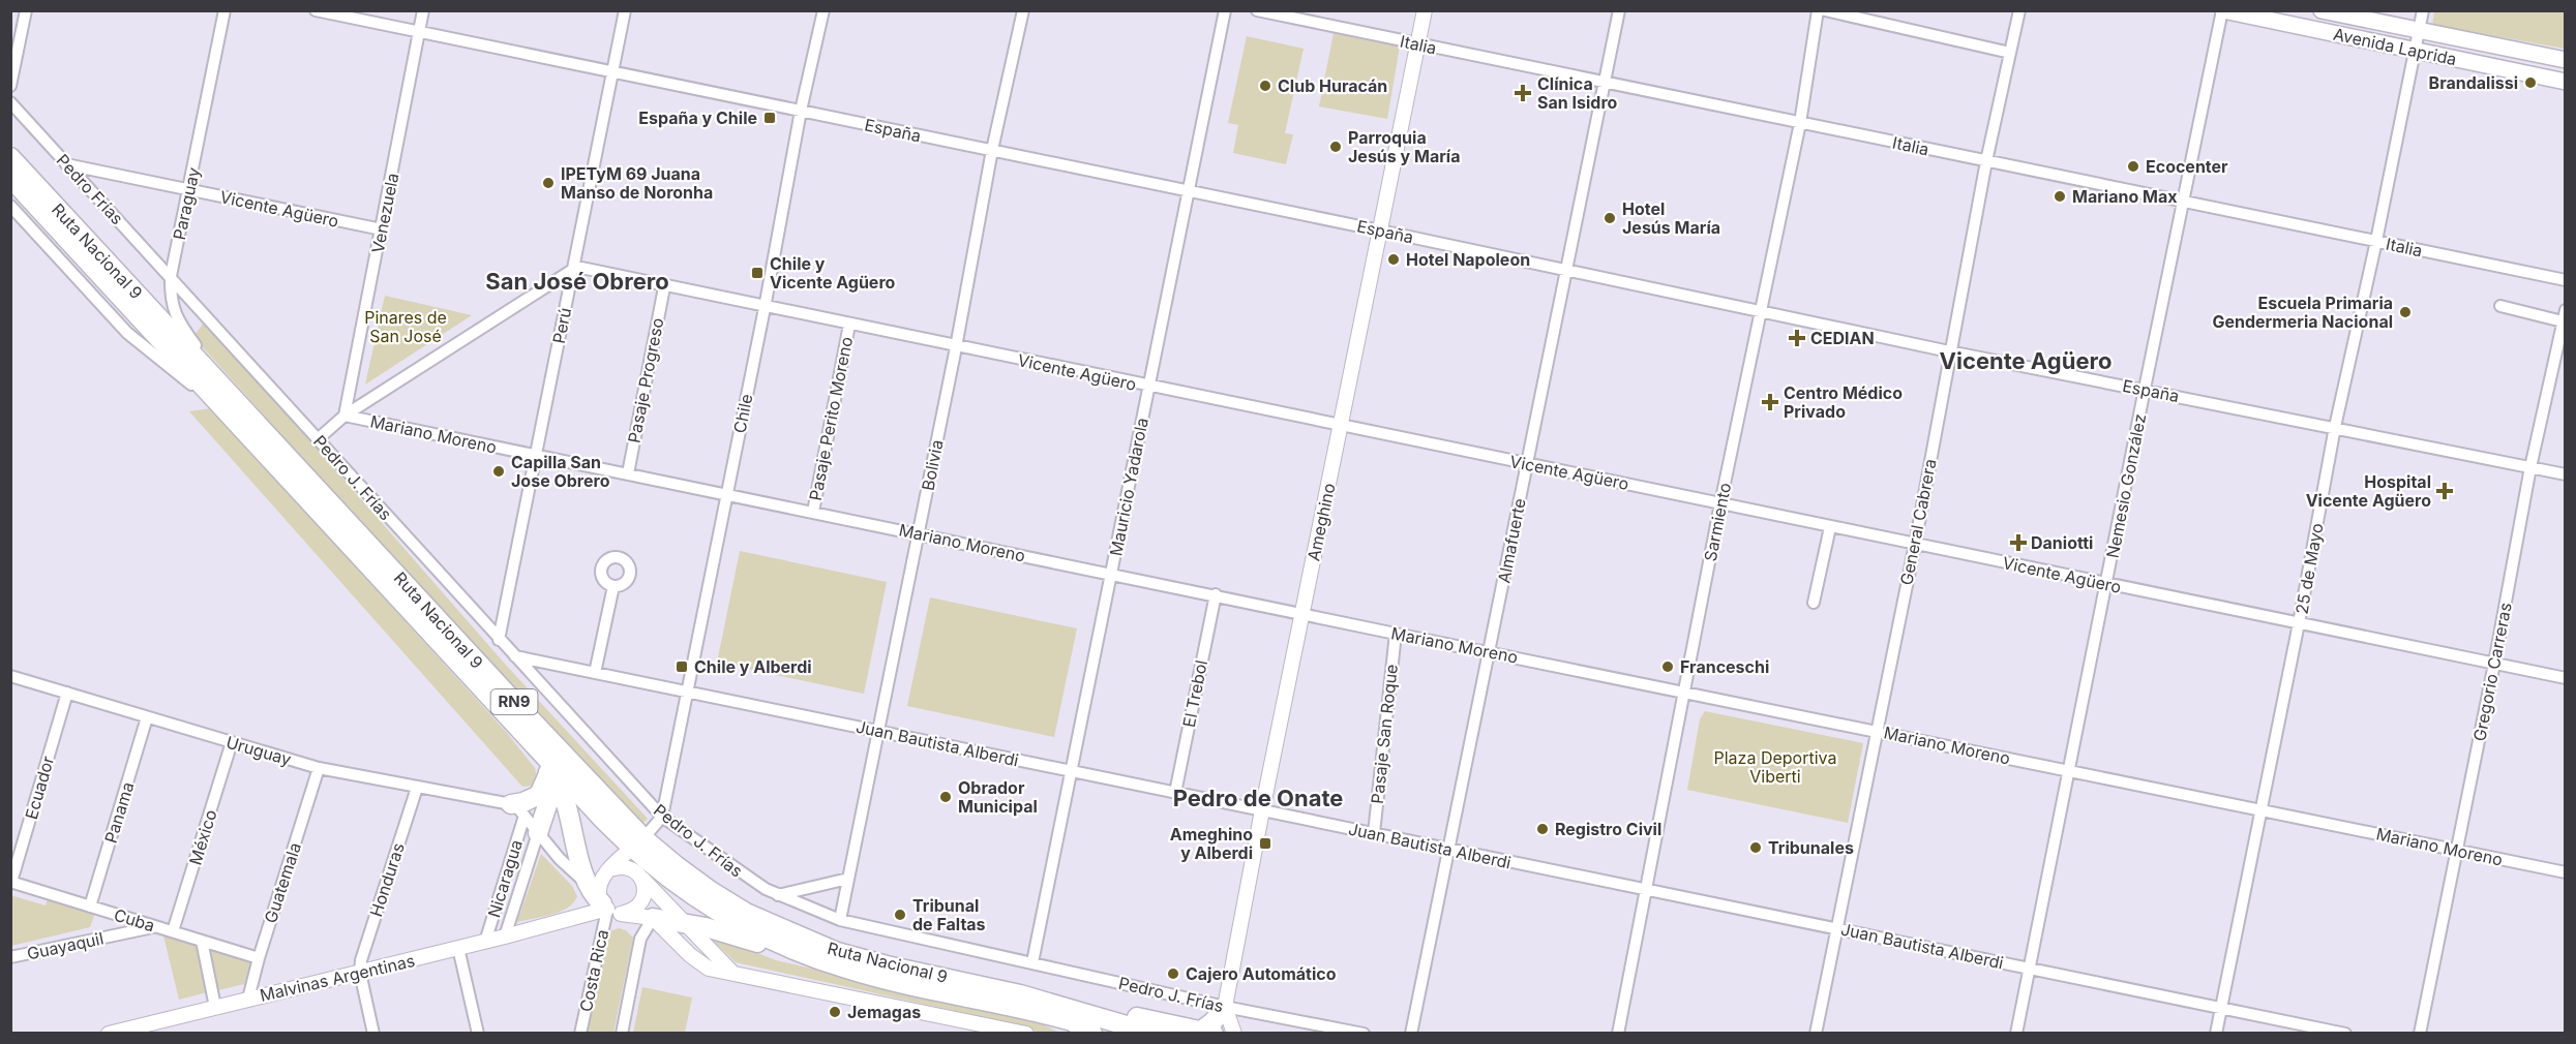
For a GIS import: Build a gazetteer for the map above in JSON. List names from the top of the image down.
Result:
{
  "streets": {
    "highway": ["Ruta Nacional 9", "RN9"],
    "main road": ["Avenida Laprida"],
    "street": [
      "Italia",
      "España",
      "Pedro Frías",
      "Paraguay",
      "Vicente Agüero",
      "Venezuela",
      "Perú",
      "Pasaje Progreso",
      "Chile",
      "Pasaje Perito Moreno",
      "Mariano Moreno",
      "Bolivia",
      "Pedro J. Frías",
      "Nemesio González",
      "Mauricio Yadarola",
      "Ameghino",
      "Sarmiento",
      "General Cabrera",
      "Almafuerte",
      "25 de Mayo",
      "Gregorio Carreras",
      "El Trebol",
      "Pasaje San Roque",
      "Juan Bautista Alberdi",
      "Uruguay",
      "Ecuador",
      "Panama",
      "México",
      "Nicaragua",
      "Honduras",
      "Guatemala",
      "Cuba",
      "Guayaquil",
      "Costa Rica",
      "Malvinas Argentinas"
    ]
  },
  "crossings": [
    ["Italia", "Nemesio González"],
    ["Italia", "Ameghino"],
    ["Italia", "Sarmiento"],
    ["Italia", "General Cabrera"],
    ["Italia", "Almafuerte"],
    ["Italia", "25 de Mayo"],
    ["Avenida Laprida", "Nemesio González"],
    ["Avenida Laprida", "25 de Mayo"],
    ["España", "Venezuela"],
    ["España", "Perú"],
    ["España", "Chile"],
    ["España", "Bolivia"],
    ["España", "Nemesio González"],
    ["España", "Mauricio Yadarola"],
    ["España", "Ameghino"],
    ["España", "Sarmiento"],
    ["España", "General Cabrera"],
    ["España", "Almafuerte"],
    ["España", "25 de Mayo"],
    ["España", "Gregorio Carreras"],
    ["Pedro Frías", "Paraguay"],
    ["Pedro Frías", "Vicente Agüero"],
    ["Pedro Frías", "Pedro J. Frías"],
    ["Paraguay", "Vicente Agüero"],
    ["Paraguay", "Ruta Nacional 9"],
    ["Paraguay", "Pedro J. Frías"],
    ["Vicente Agüero", "Venezuela"],
    ["Vicente Agüero", "Perú"],
    ["Vicente Agüero", "Pasaje Progreso"],
    ["Vicente Agüero", "Chile"],
    ["Vicente Agüero", "Pasaje Perito Moreno"],
    ["Vicente Agüero", "Bolivia"],
    ["Vicente Agüero", "Nemesio González"],
    ["Vicente Agüero", "Mauricio Yadarola"],
    ["Vicente Agüero", "Ameghino"],
    ["Vicente Agüero", "Sarmiento"],
    ["Vicente Agüero", "General Cabrera"],
    ["Vicente Agüero", "Almafuerte"],
    ["Vicente Agüero", "25 de Mayo"],
    ["Vicente Agüero", "Gregorio Carreras"],
    ["Venezuela", "Mariano Moreno"],
    ["Ruta Nacional 9", "RN9"],
    ["Perú", "Mariano Moreno"],
    ["Perú", "Pedro J. Frías"],
    ["Pasaje Progreso", "Mariano Moreno"],
    ["Chile", "Mariano Moreno"],
    ["Chile", "Pedro J. Frías"],
    ["Chile", "Juan Bautista Alberdi"],
    ["Pasaje Perito Moreno", "Mariano Moreno"],
    ["Mariano Moreno", "Bolivia"],
    ["Mariano Moreno", "Nemesio González"],
    ["Mariano Moreno", "Mauricio Yadarola"],
    ["Mariano Moreno", "Ameghino"],
    ["Mariano Moreno", "Sarmiento"],
    ["Mariano Moreno", "General Cabrera"],
    ["Mariano Moreno", "Almafuerte"],
    ["Mariano Moreno", "25 de Mayo"],
    ["Mariano Moreno", "Gregorio Carreras"],
    ["Mariano Moreno", "El Trebol"],
    ["Mariano Moreno", "Pasaje San Roque"],
    ["Bolivia", "Pedro J. Frías"],
    ["Bolivia", "Juan Bautista Alberdi"],
    ["Pedro J. Frías", "Mauricio Yadarola"],
    ["Pedro J. Frías", "Ameghino"],
    ["Pedro J. Frías", "Juan Bautista Alberdi"],
    ["Nemesio González", "Juan Bautista Alberdi"],
    ["Mauricio Yadarola", "Juan Bautista Alberdi"],
    ["Ameghino", "Juan Bautista Alberdi"],
    ["Sarmiento", "Juan Bautista Alberdi"],
    ["General Cabrera", "Juan Bautista Alberdi"],
    ["Almafuerte", "Juan Bautista Alberdi"],
    ["25 de Mayo", "Juan Bautista Alberdi"],
    ["El Trebol", "Juan Bautista Alberdi"],
    ["Pasaje San Roque", "Juan Bautista Alberdi"],
    ["Uruguay", "Ecuador"],
    ["Uruguay", "Panama"],
    ["Uruguay", "México"],
    ["Uruguay", "Nicaragua"],
    ["Uruguay", "Honduras"],
    ["Uruguay", "Guatemala"],
    ["Ecuador", "Cuba"],
    ["Panama", "Cuba"],
    ["México", "Cuba"],
    ["Nicaragua", "Malvinas Argentinas"],
    ["Honduras", "Malvinas Argentinas"],
    ["Guatemala", "Cuba"],
    ["Guatemala", "Malvinas Argentinas"],
    ["Cuba", "Guayaquil"],
    ["Costa Rica", "Malvinas Argentinas"]
  ],
  "districts": ["San José Obrero", "Vicente Agüero", "Pedro de Onate"],
  "parks": ["Pinares de San José", "Plaza Deportiva Viberti"],
  "places": {
    "other": [
      "Brandalissi",
      "Club Huracán",
      "Parroquia Jesús y María",
      "Ecocenter",
      "IPETyM 69 Juana Manso de Noronha",
      "Mariano Max",
      "Hotel Jesús María",
      "Hotel Napoleon",
      "Escuela Primaria Gendermeria Nacional",
      "Capilla San Jose Obrero",
      "Franceschi",
      "Obrador Municipal",
      "Registro Civil",
      "Tribunales",
      "Tribunal de Faltas",
      "Cajero Automático",
      "Jemagas"
    ],
    "health": [
      "Clínica San Isidro",
      "CEDIAN",
      "Centro Médico Privado",
      "Hospital Vicente Agüero",
      "Daniotti"
    ],
    "transit": [
      "España y Chile",
      "Chile y Vicente Agüero",
      "Chile y Alberdi",
      "Ameghino y Alberdi"
    ]
  }
}
